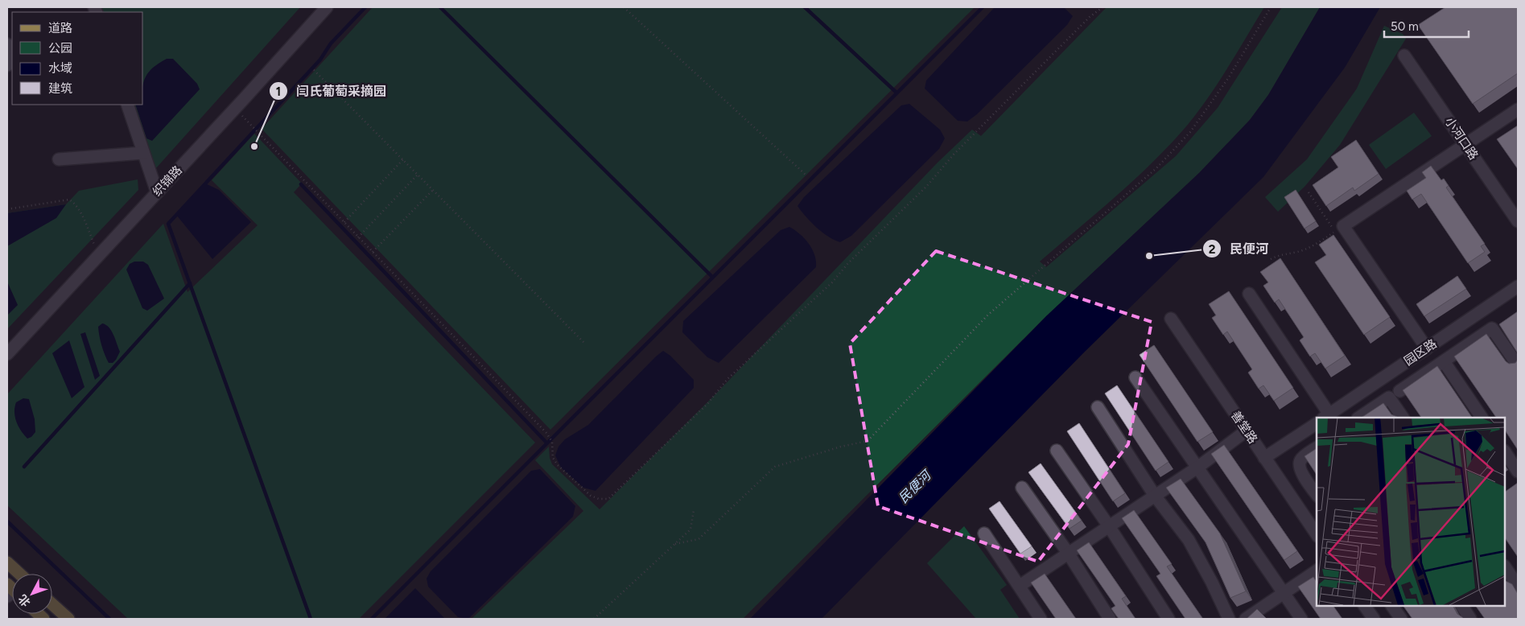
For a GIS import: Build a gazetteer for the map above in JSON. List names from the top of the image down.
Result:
{
  "streets": {
    "street": [
      "小河口路",
      "织锦路",
      "园区路",
      "善堂路"
    ]
  },
  "water": ["民便河"],
  "places": ["闫氏葡萄采摘园", "民便河"],
  "legend": [
    "道路",
    "公园",
    "水域",
    "建筑"
  ],
  "scale_bar": "50 m",
  "north": "bottom left"
}
